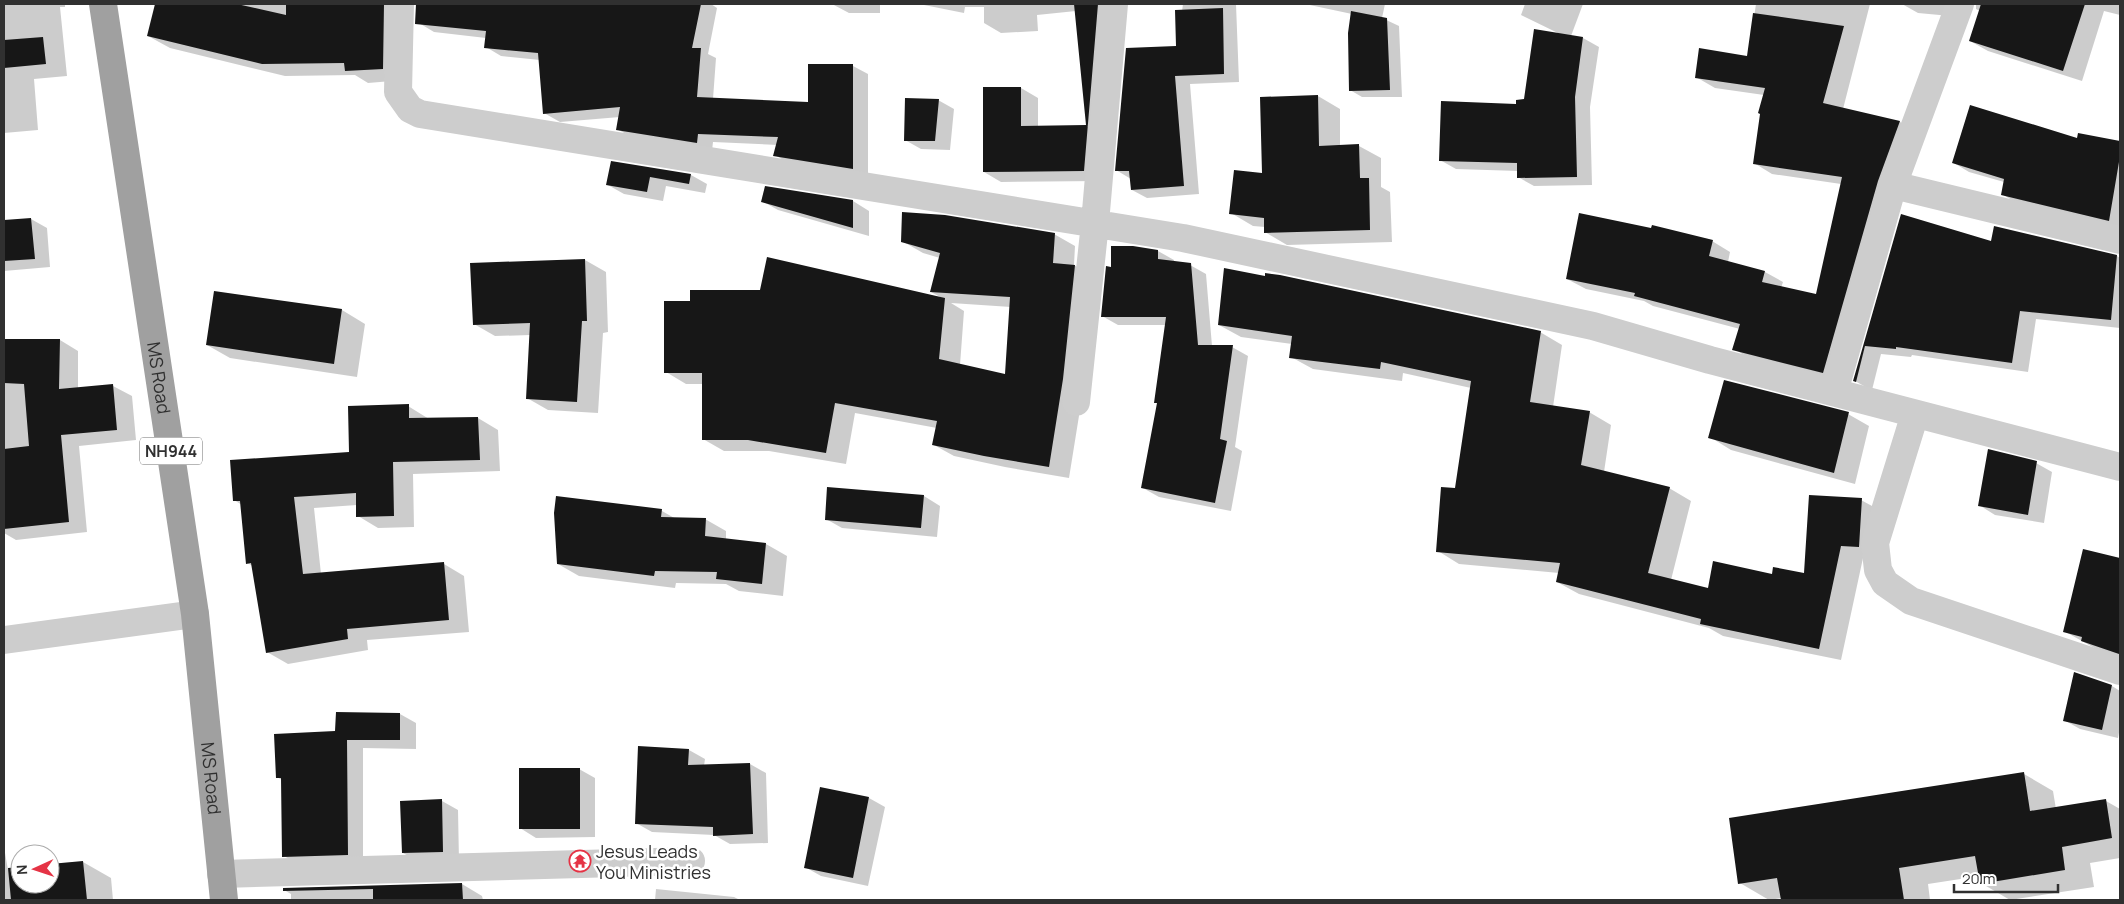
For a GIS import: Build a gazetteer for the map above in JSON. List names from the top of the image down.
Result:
{
  "streets": {
    "highway": ["MS Road", "NH944"]
  },
  "places": {
    "temple": ["Jesus Leads You Ministries"]
  },
  "scale_bar": "20 m",
  "north": "left"
}
